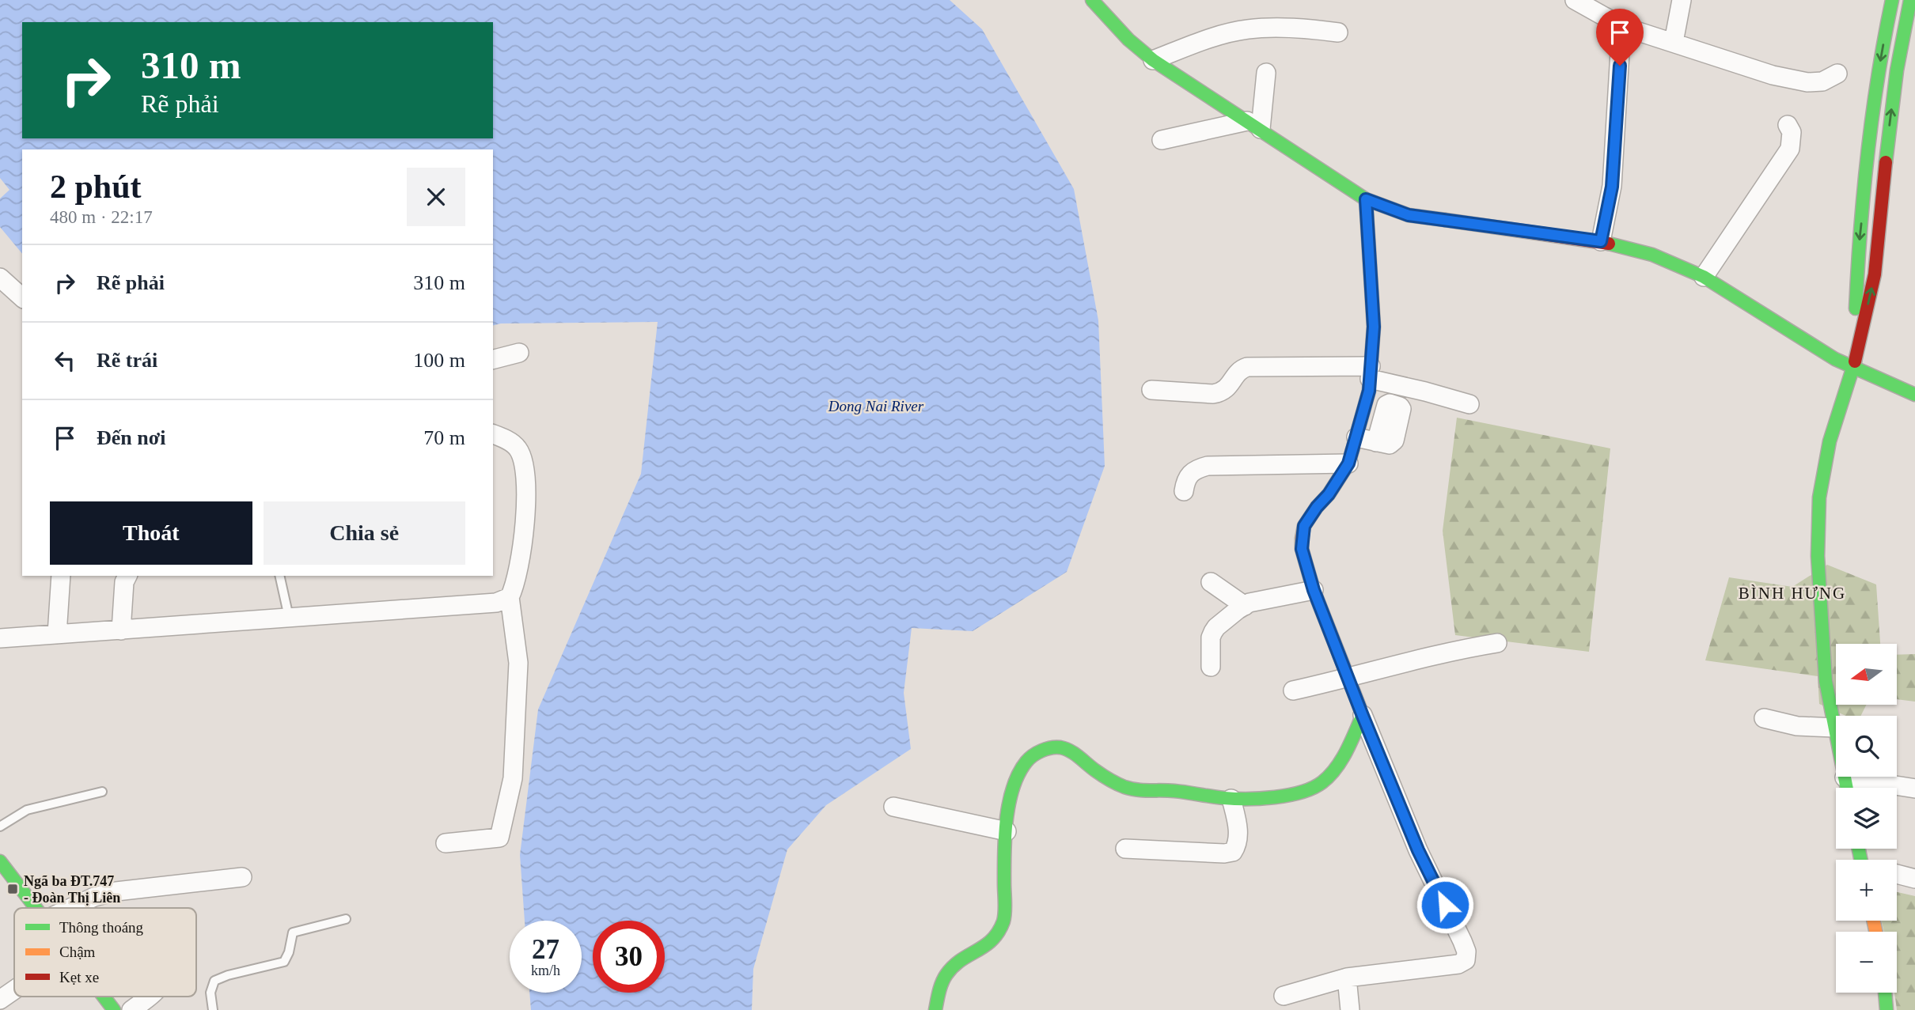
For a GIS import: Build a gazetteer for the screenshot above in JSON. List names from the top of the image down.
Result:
{
  "districts": ["BÌNH HƯNG"],
  "water": ["Dong Nai River"],
  "places": {
    "transit": ["Ngã ba ĐT.747 - Đoàn Thị Liên"]
  },
  "legend": ["Thông thoáng", "Chậm", "Kẹt xe"],
  "north": "left",
  "page": {
    "turn": ["310 m", "Rẽ phải"],
    "heading": ["2 phút", "480 m · 22:17"],
    "list": [
      {
        "name": "Rẽ phải",
        "value": "310 m"
      },
      {
        "name": "Rẽ trái",
        "value": "100 m"
      },
      {
        "name": "Đến nơi",
        "value": "70 m"
      }
    ],
    "buttons": ["Thoát", "Chia sẻ"],
    "map_buttons": ["+", "−"],
    "speed": "27 km/h",
    "limit": "30"
  }
}
